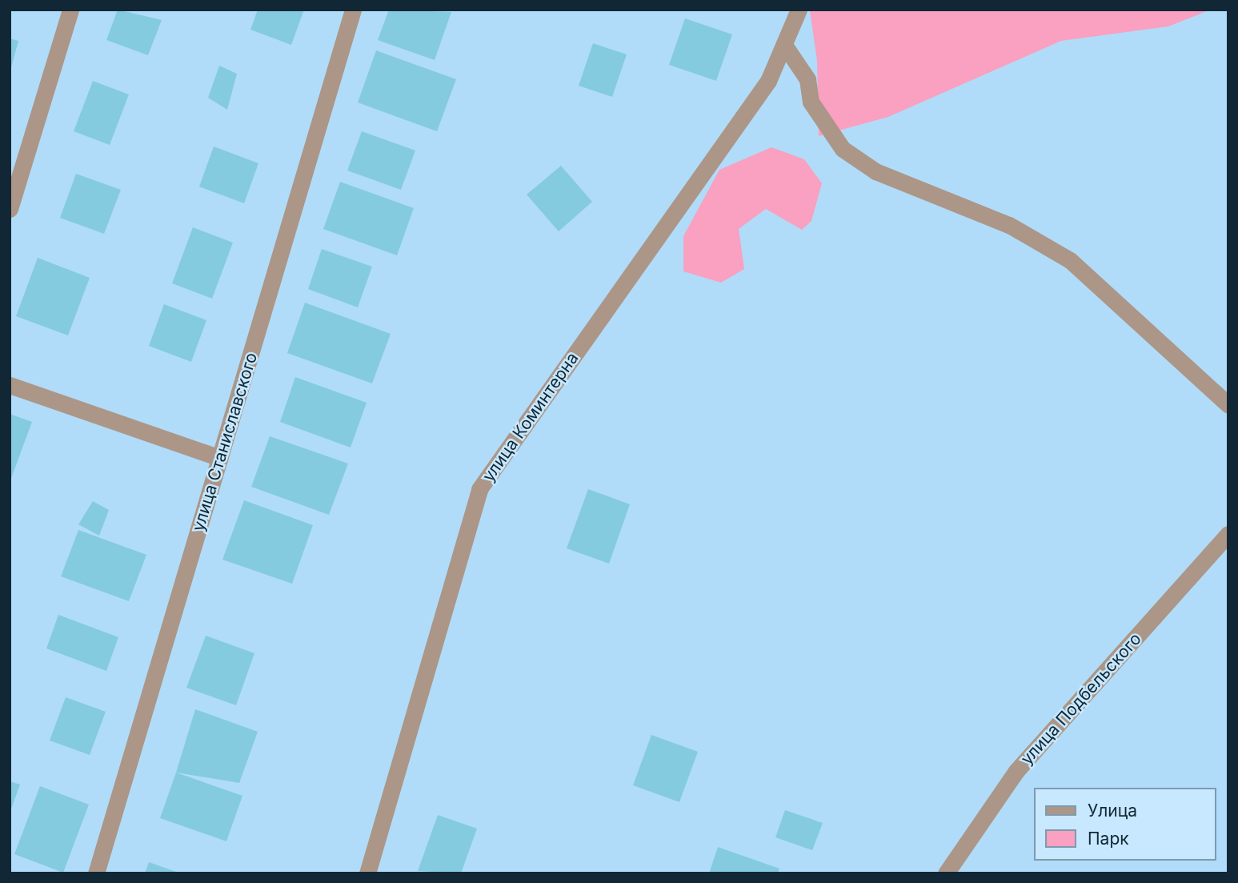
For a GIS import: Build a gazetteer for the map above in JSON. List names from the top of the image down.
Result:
{
  "streets": {
    "street": ["улица Коминтерна", "улица Станиславского", "улица Подбельского"]
  },
  "legend": ["Улица", "Парк"]
}
